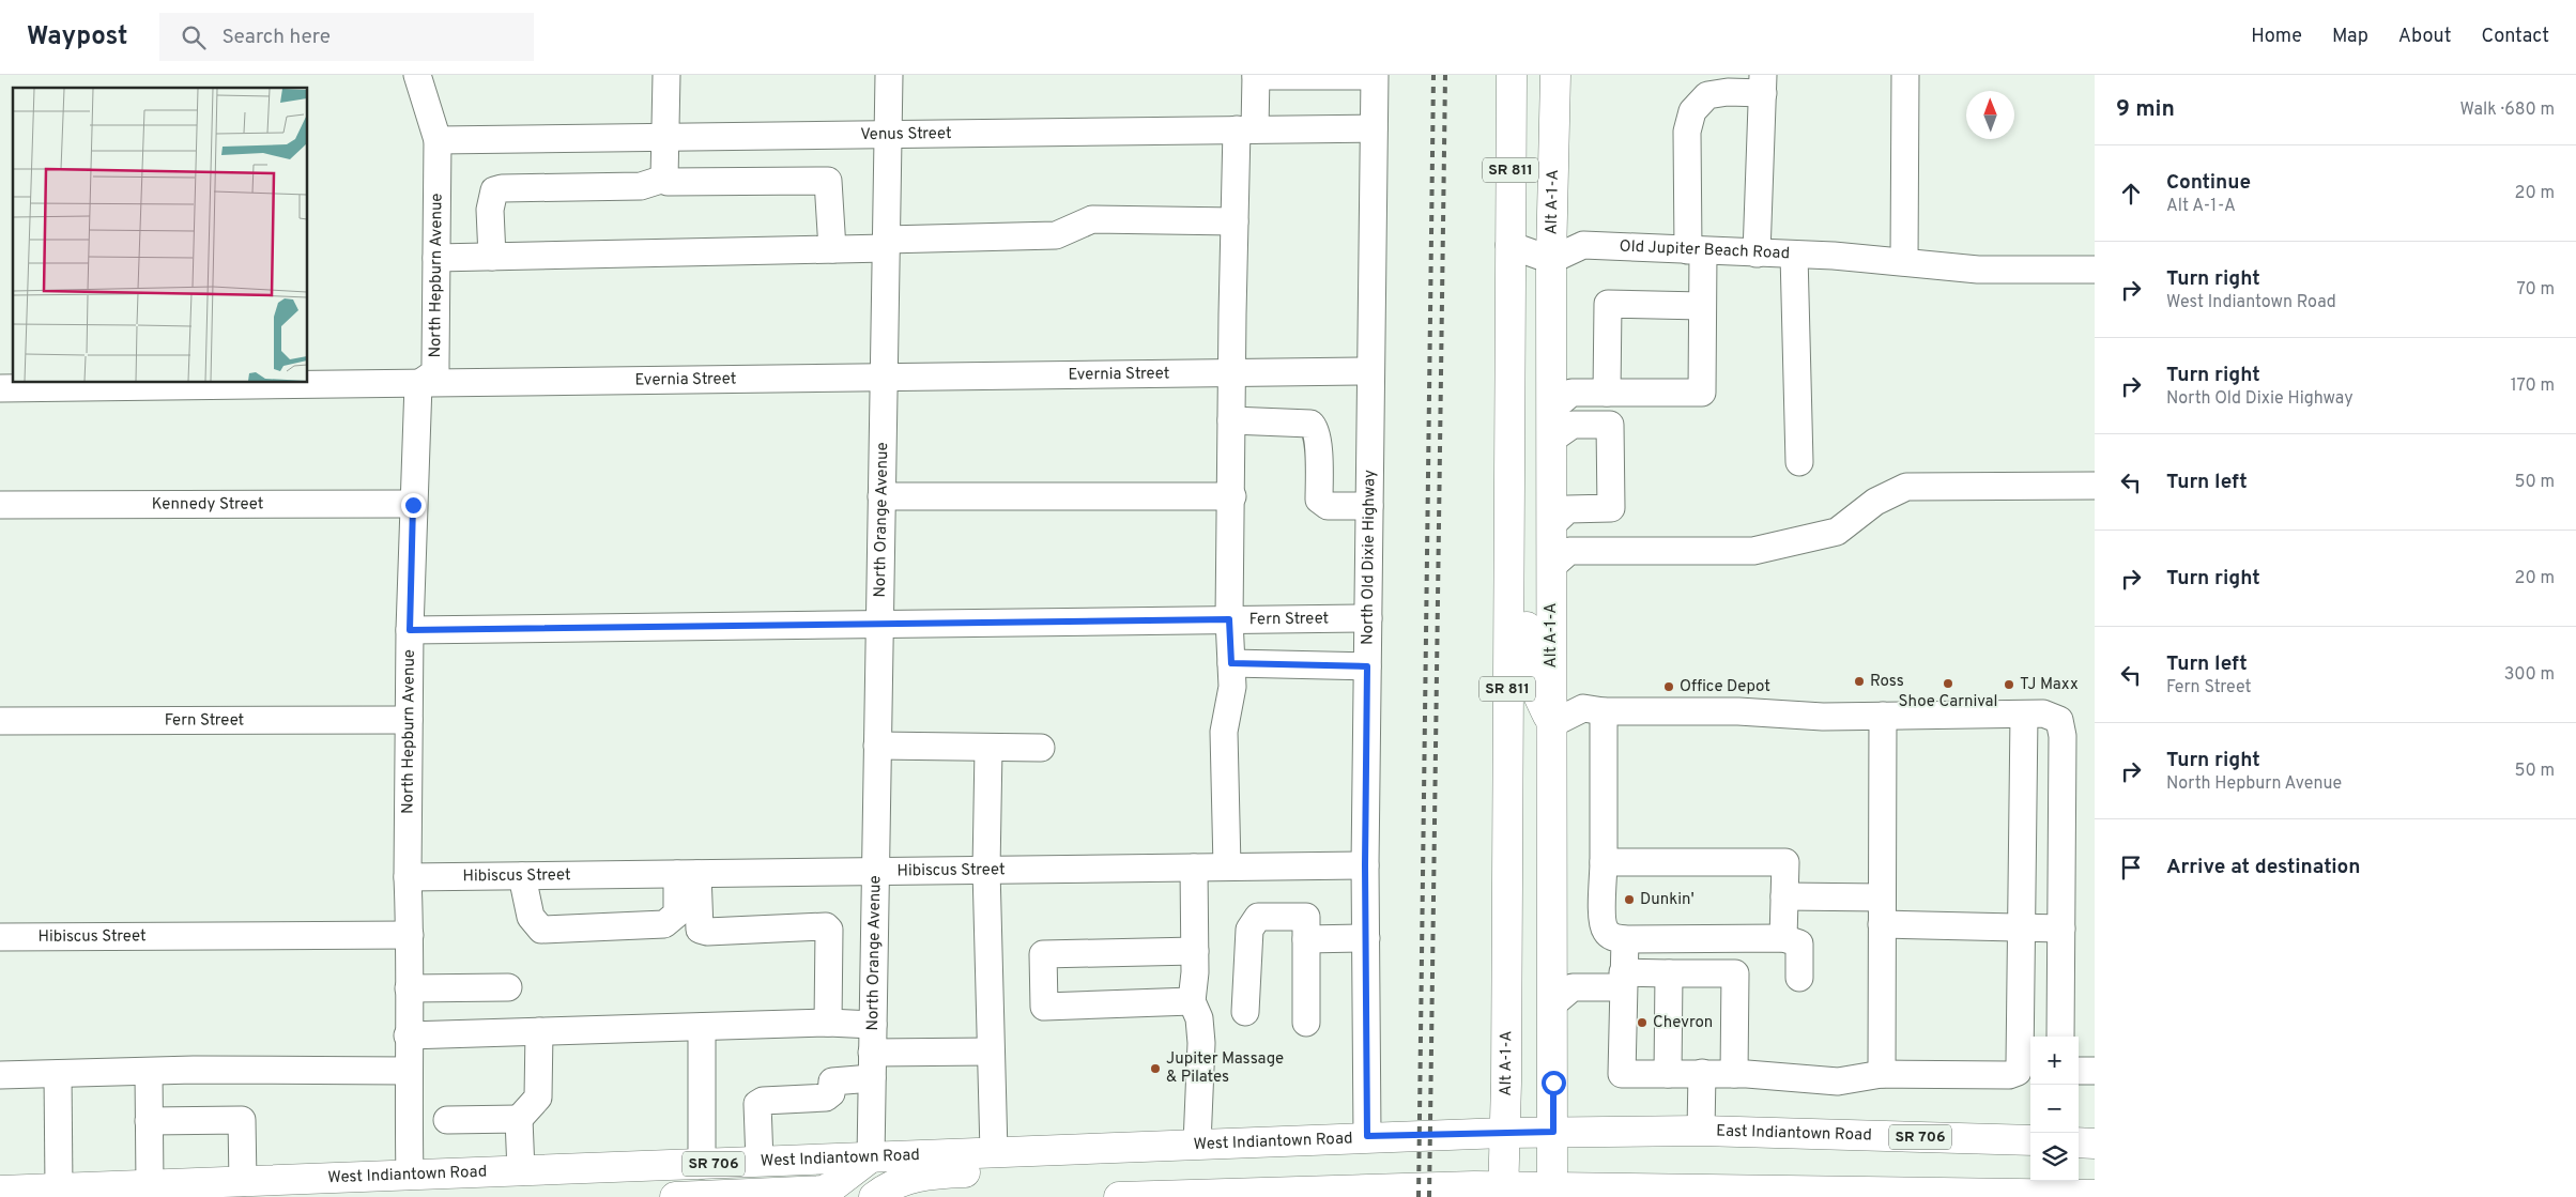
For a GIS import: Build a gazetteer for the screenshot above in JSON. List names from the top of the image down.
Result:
{
  "streets": {
    "main road": [
      "SR 811",
      "Alt A-1-A",
      "East Indiantown Road",
      "SR 706",
      "West Indiantown Road"
    ],
    "street": [
      "Venus Street",
      "Old Jupiter Beach Road",
      "North Hepburn Avenue",
      "Evernia Street",
      "Kennedy Street",
      "North Orange Avenue",
      "North Old Dixie Highway",
      "Fern Street",
      "Hibiscus Street"
    ]
  },
  "crossings": [
    ["Venus Street", "North Hepburn Avenue"],
    ["Venus Street", "North Orange Avenue"],
    ["Venus Street", "North Old Dixie Highway"],
    ["Alt A-1-A", "Old Jupiter Beach Road"],
    ["Alt A-1-A", "East Indiantown Road"],
    ["Alt A-1-A", "West Indiantown Road"],
    ["North Hepburn Avenue", "Evernia Street"],
    ["North Hepburn Avenue", "Kennedy Street"],
    ["North Hepburn Avenue", "Fern Street"],
    ["North Hepburn Avenue", "Hibiscus Street"],
    ["North Hepburn Avenue", "West Indiantown Road"],
    ["Evernia Street", "North Orange Avenue"],
    ["Evernia Street", "North Old Dixie Highway"],
    ["North Orange Avenue", "Fern Street"],
    ["North Orange Avenue", "Hibiscus Street"],
    ["North Orange Avenue", "West Indiantown Road"],
    ["North Old Dixie Highway", "Fern Street"],
    ["North Old Dixie Highway", "Hibiscus Street"],
    ["North Old Dixie Highway", "West Indiantown Road"],
    ["East Indiantown Road", "West Indiantown Road"]
  ],
  "places": [
    "Ross",
    "Shoe Carnival",
    "TJ Maxx",
    "Office Depot",
    "Dunkin'",
    "Chevron",
    "Jupiter Massage & Pilates"
  ],
  "north": "top",
  "page": {
    "header": "Waypost",
    "search": "Search here",
    "nav": [
      "Home",
      "Map",
      "About",
      "Contact"
    ],
    "heading": ["9 min", "Walk · 680 m"],
    "list": [
      ["Continue", "Alt A-1-A", "20 m"],
      ["Turn right", "West Indiantown Road", "70 m"],
      ["Turn right", "North Old Dixie Highway", "170 m"],
      ["Turn left", "50 m"],
      ["Turn right", "20 m"],
      ["Turn left", "Fern Street", "300 m"],
      ["Turn right", "North Hepburn Avenue", "50 m"],
      "Arrive at destination"
    ],
    "map_buttons": ["+", "−"]
  }
}
